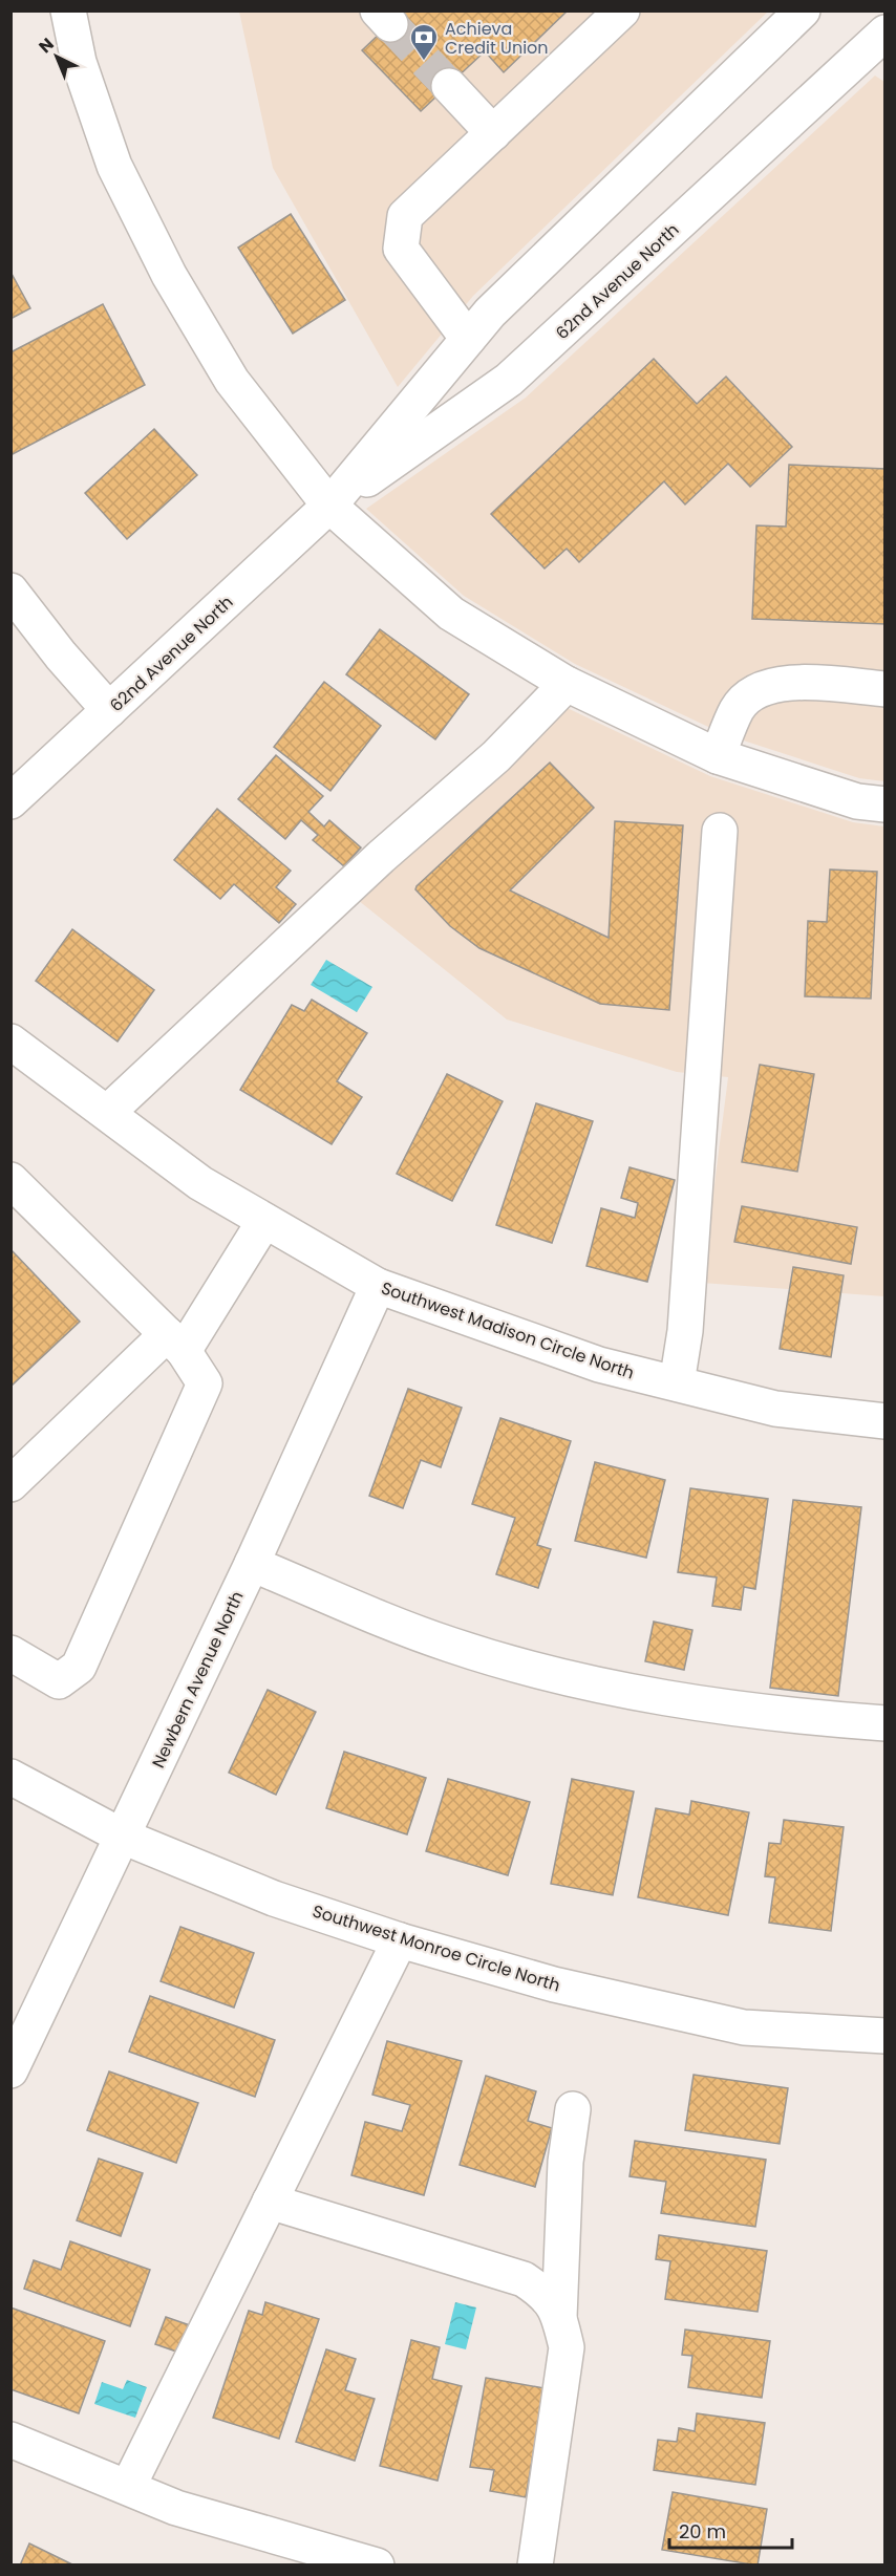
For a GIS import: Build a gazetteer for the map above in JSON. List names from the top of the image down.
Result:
{
  "streets": {
    "street": [
      "62nd Avenue North",
      "Southwest Madison Circle North",
      "Newbern Avenue North",
      "Southwest Monroe Circle North"
    ]
  },
  "crossings": [
    ["Southwest Madison Circle North", "Newbern Avenue North"],
    ["Newbern Avenue North", "Southwest Monroe Circle North"]
  ],
  "places": {
    "bank": ["Achieva Credit Union"]
  },
  "scale_bar": "20 m",
  "north": "top left"
}
